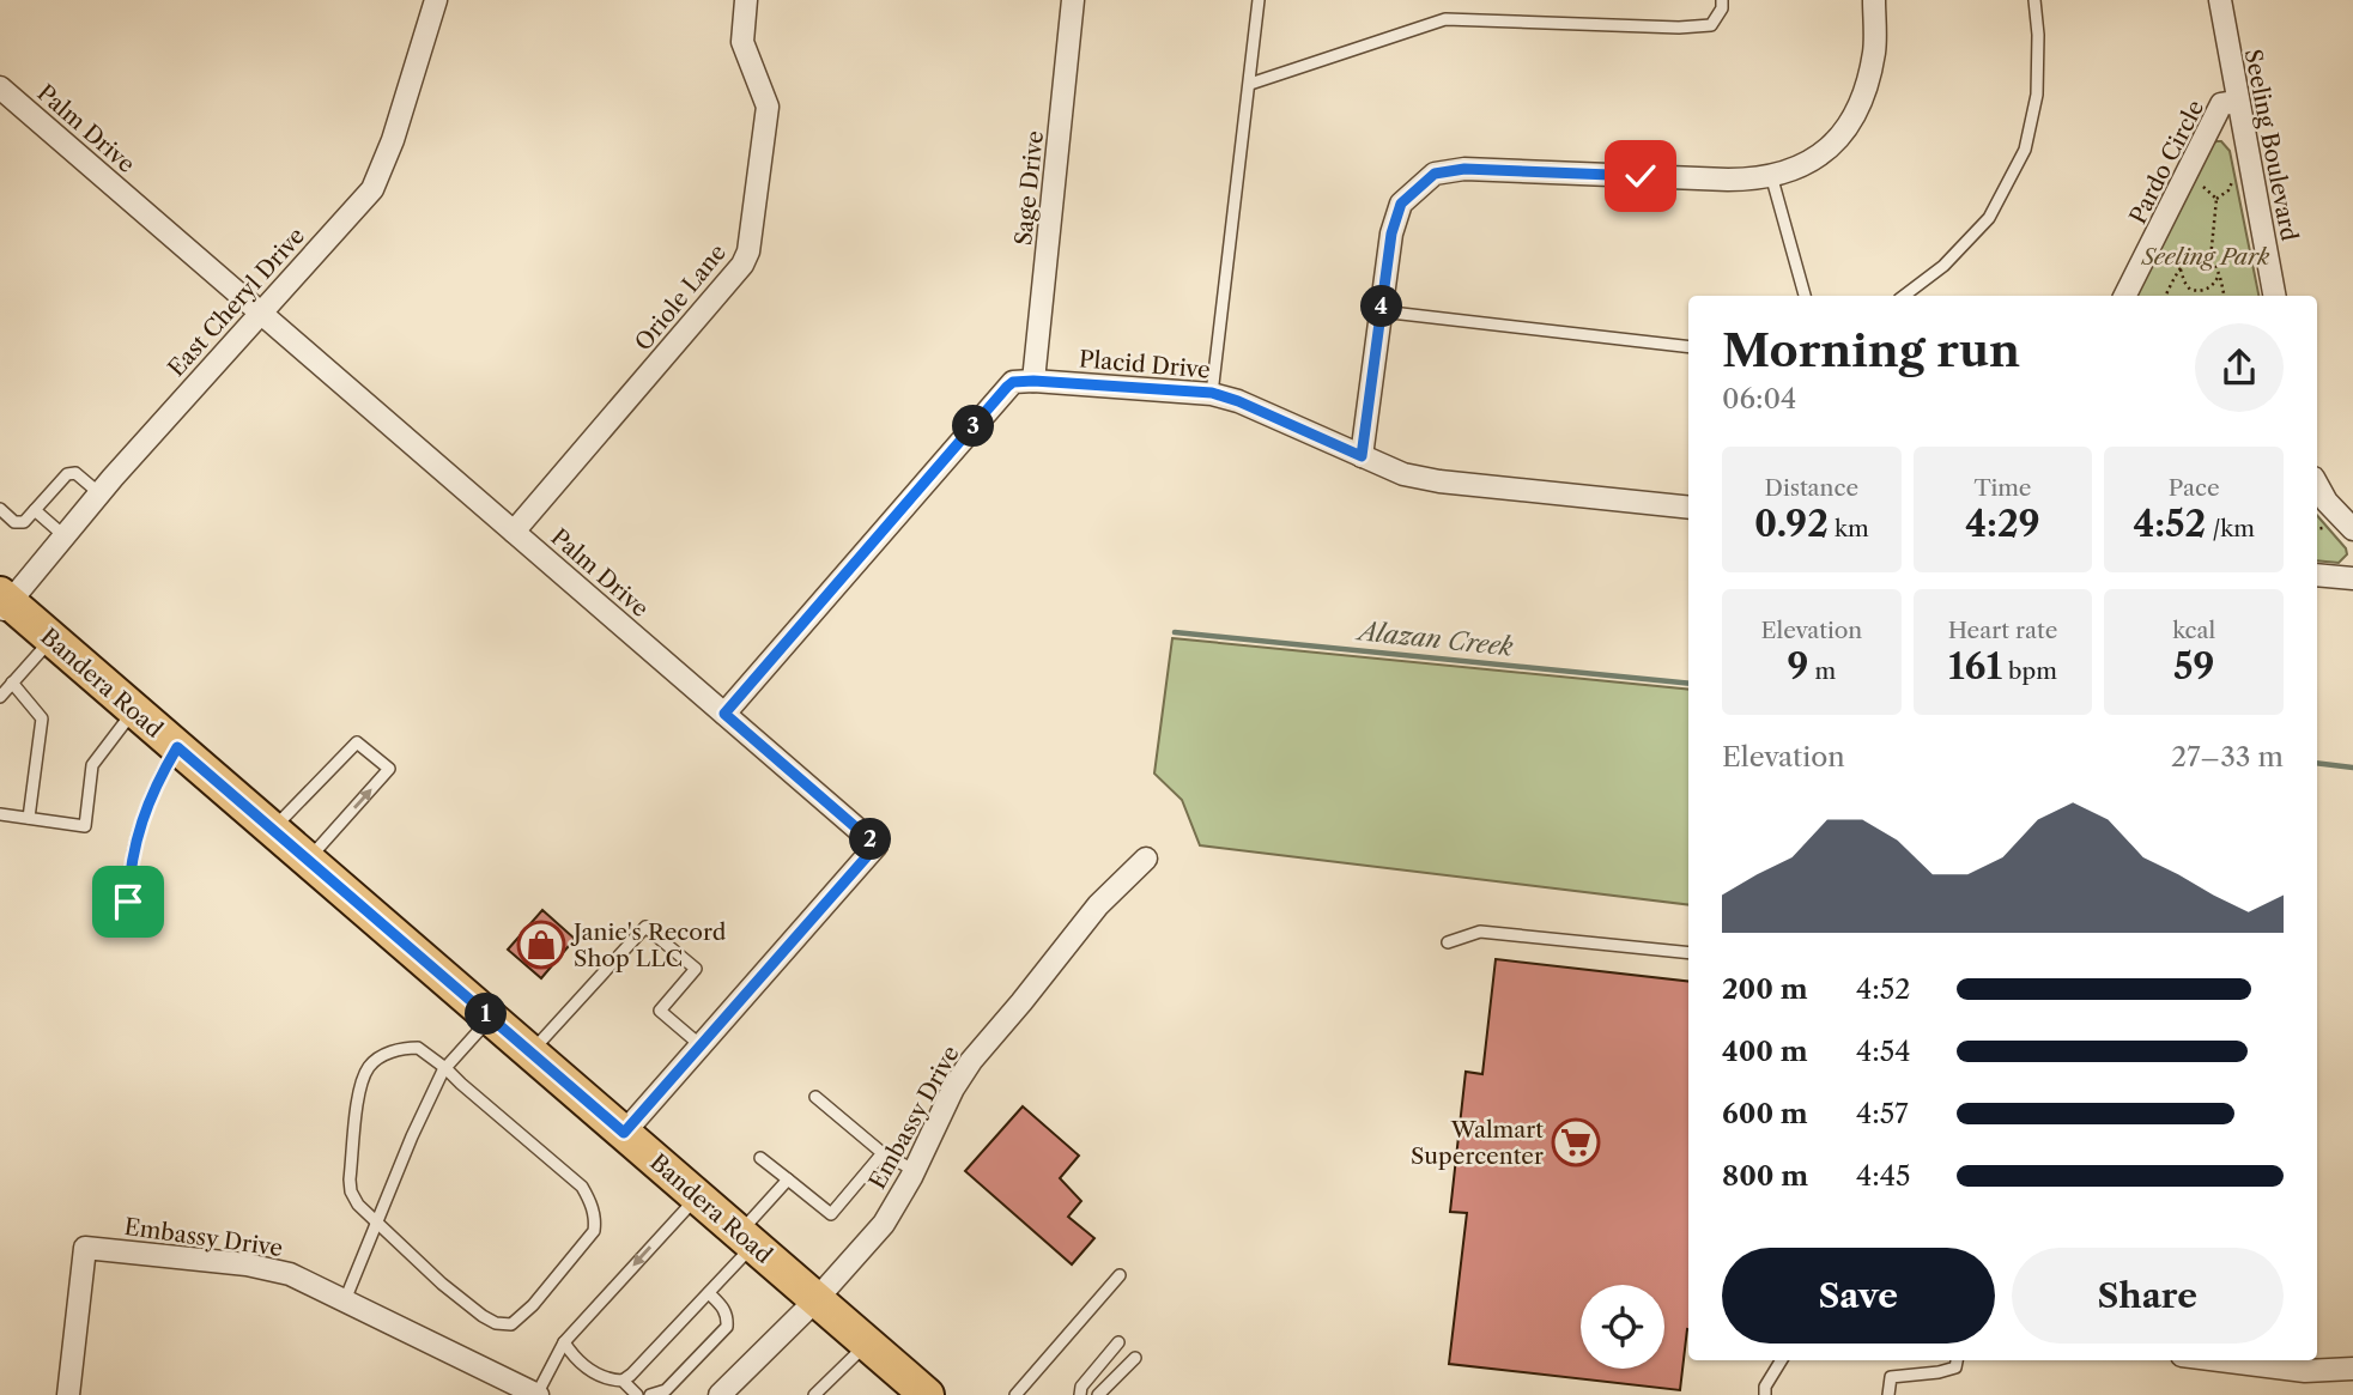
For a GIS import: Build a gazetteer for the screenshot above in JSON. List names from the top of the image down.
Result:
{
  "streets": {
    "main road": ["Bandera Road"],
    "street": [
      "Palm Drive",
      "Seeling Boulevard",
      "Pardo Circle",
      "Sage Drive",
      "Oriole Lane",
      "East Cheryl Drive",
      "Placid Drive",
      "Embassy Drive"
    ]
  },
  "crossings": [
    ["Palm Drive", "Oriole Lane"],
    ["Palm Drive", "East Cheryl Drive"],
    ["Palm Drive", "Placid Drive"],
    ["Palm Drive", "Bandera Road"],
    ["Seeling Boulevard", "Pardo Circle"],
    ["Sage Drive", "Placid Drive"],
    ["East Cheryl Drive", "Bandera Road"],
    ["Bandera Road", "Embassy Drive"]
  ],
  "water": ["Alazan Creek"],
  "parks": ["Seeling Park"],
  "places": {
    "shop": ["Janie's Record Shop LLC"],
    "supermarket": ["Walmart Supercenter"]
  },
  "page": {
    "pins": [
      "4",
      "3",
      "2",
      "1"
    ],
    "heading": ["Morning run", "06:04"],
    "stats": [
      ["Distance", "0.92 km"],
      ["Time", "4:29"],
      ["Pace", "4:52 /km"],
      ["Elevation", "9 m"],
      ["Heart rate", "161 bpm"],
      ["kcal", "59"]
    ],
    "chart": ["Elevation", "27–33 m"],
    "list": [
      {
        "name": "200 m",
        "note": "4:52"
      },
      {
        "name": "400 m",
        "note": "4:54"
      },
      {
        "name": "600 m",
        "note": "4:57"
      },
      {
        "name": "800 m",
        "note": "4:45"
      }
    ],
    "buttons": ["Save", "Share"]
  }
}
